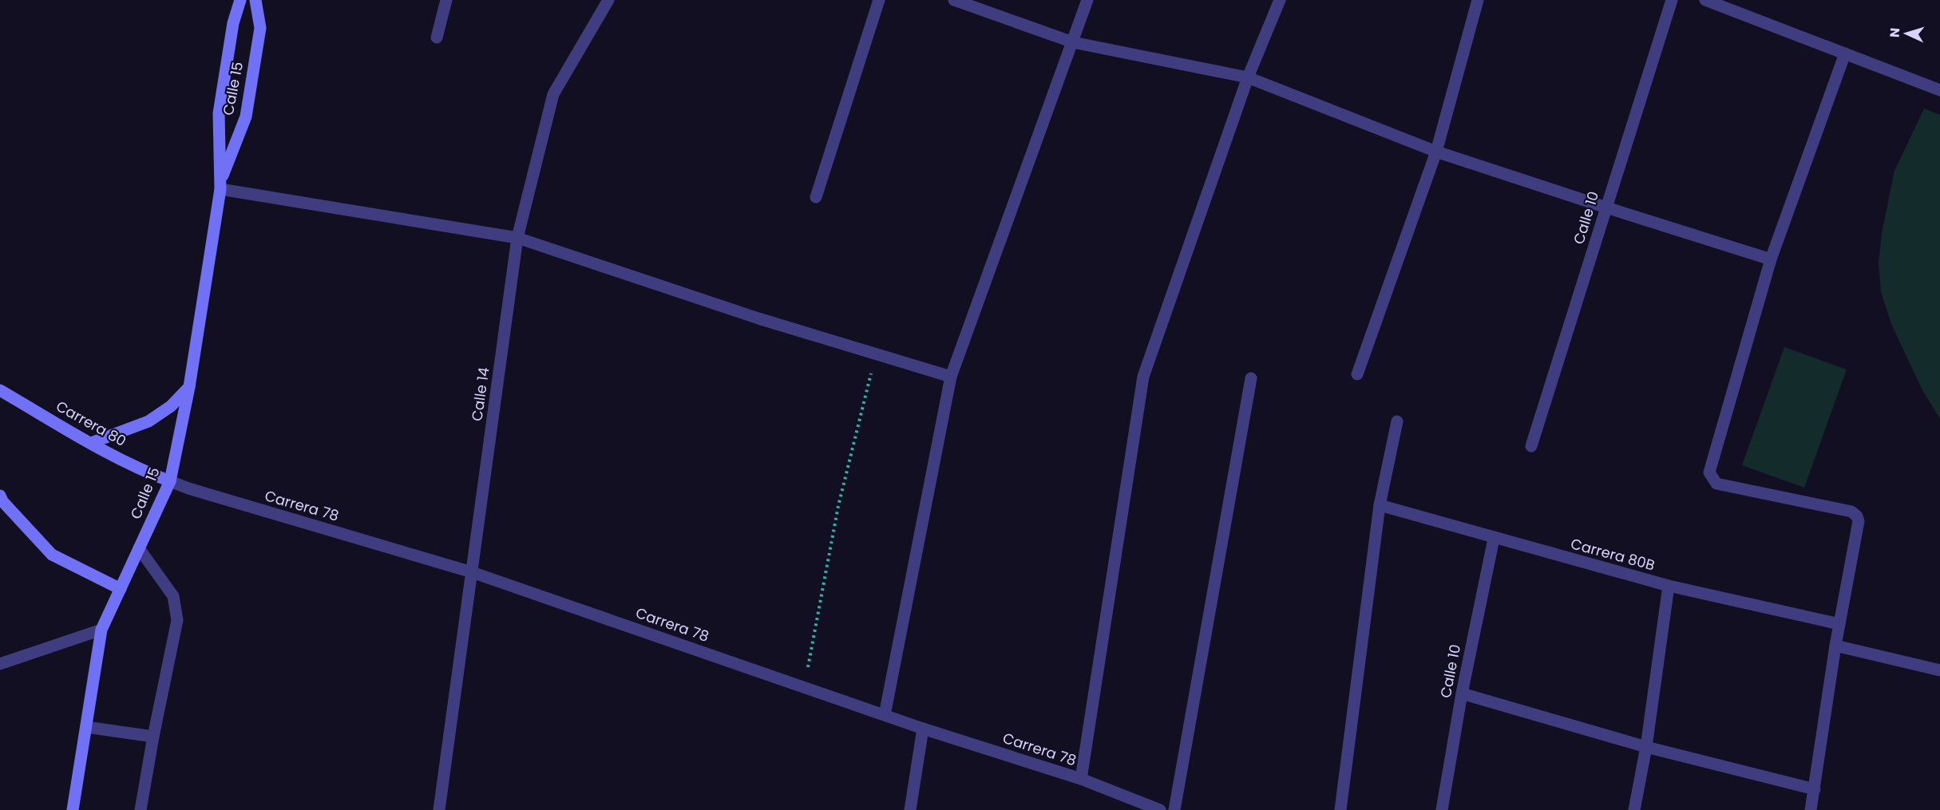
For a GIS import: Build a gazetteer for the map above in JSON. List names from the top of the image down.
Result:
{
  "streets": {
    "street": [
      "Calle 15",
      "Calle 10",
      "Calle 14",
      "Carrera 80",
      "Carrera 78",
      "Carrera 80B"
    ]
  },
  "crossings": [
    ["Calle 15", "Carrera 80"],
    ["Calle 15", "Carrera 78"],
    ["Calle 10", "Carrera 80B"],
    ["Calle 14", "Carrera 78"],
    ["Carrera 80", "Carrera 78"]
  ],
  "north": "left"
}
